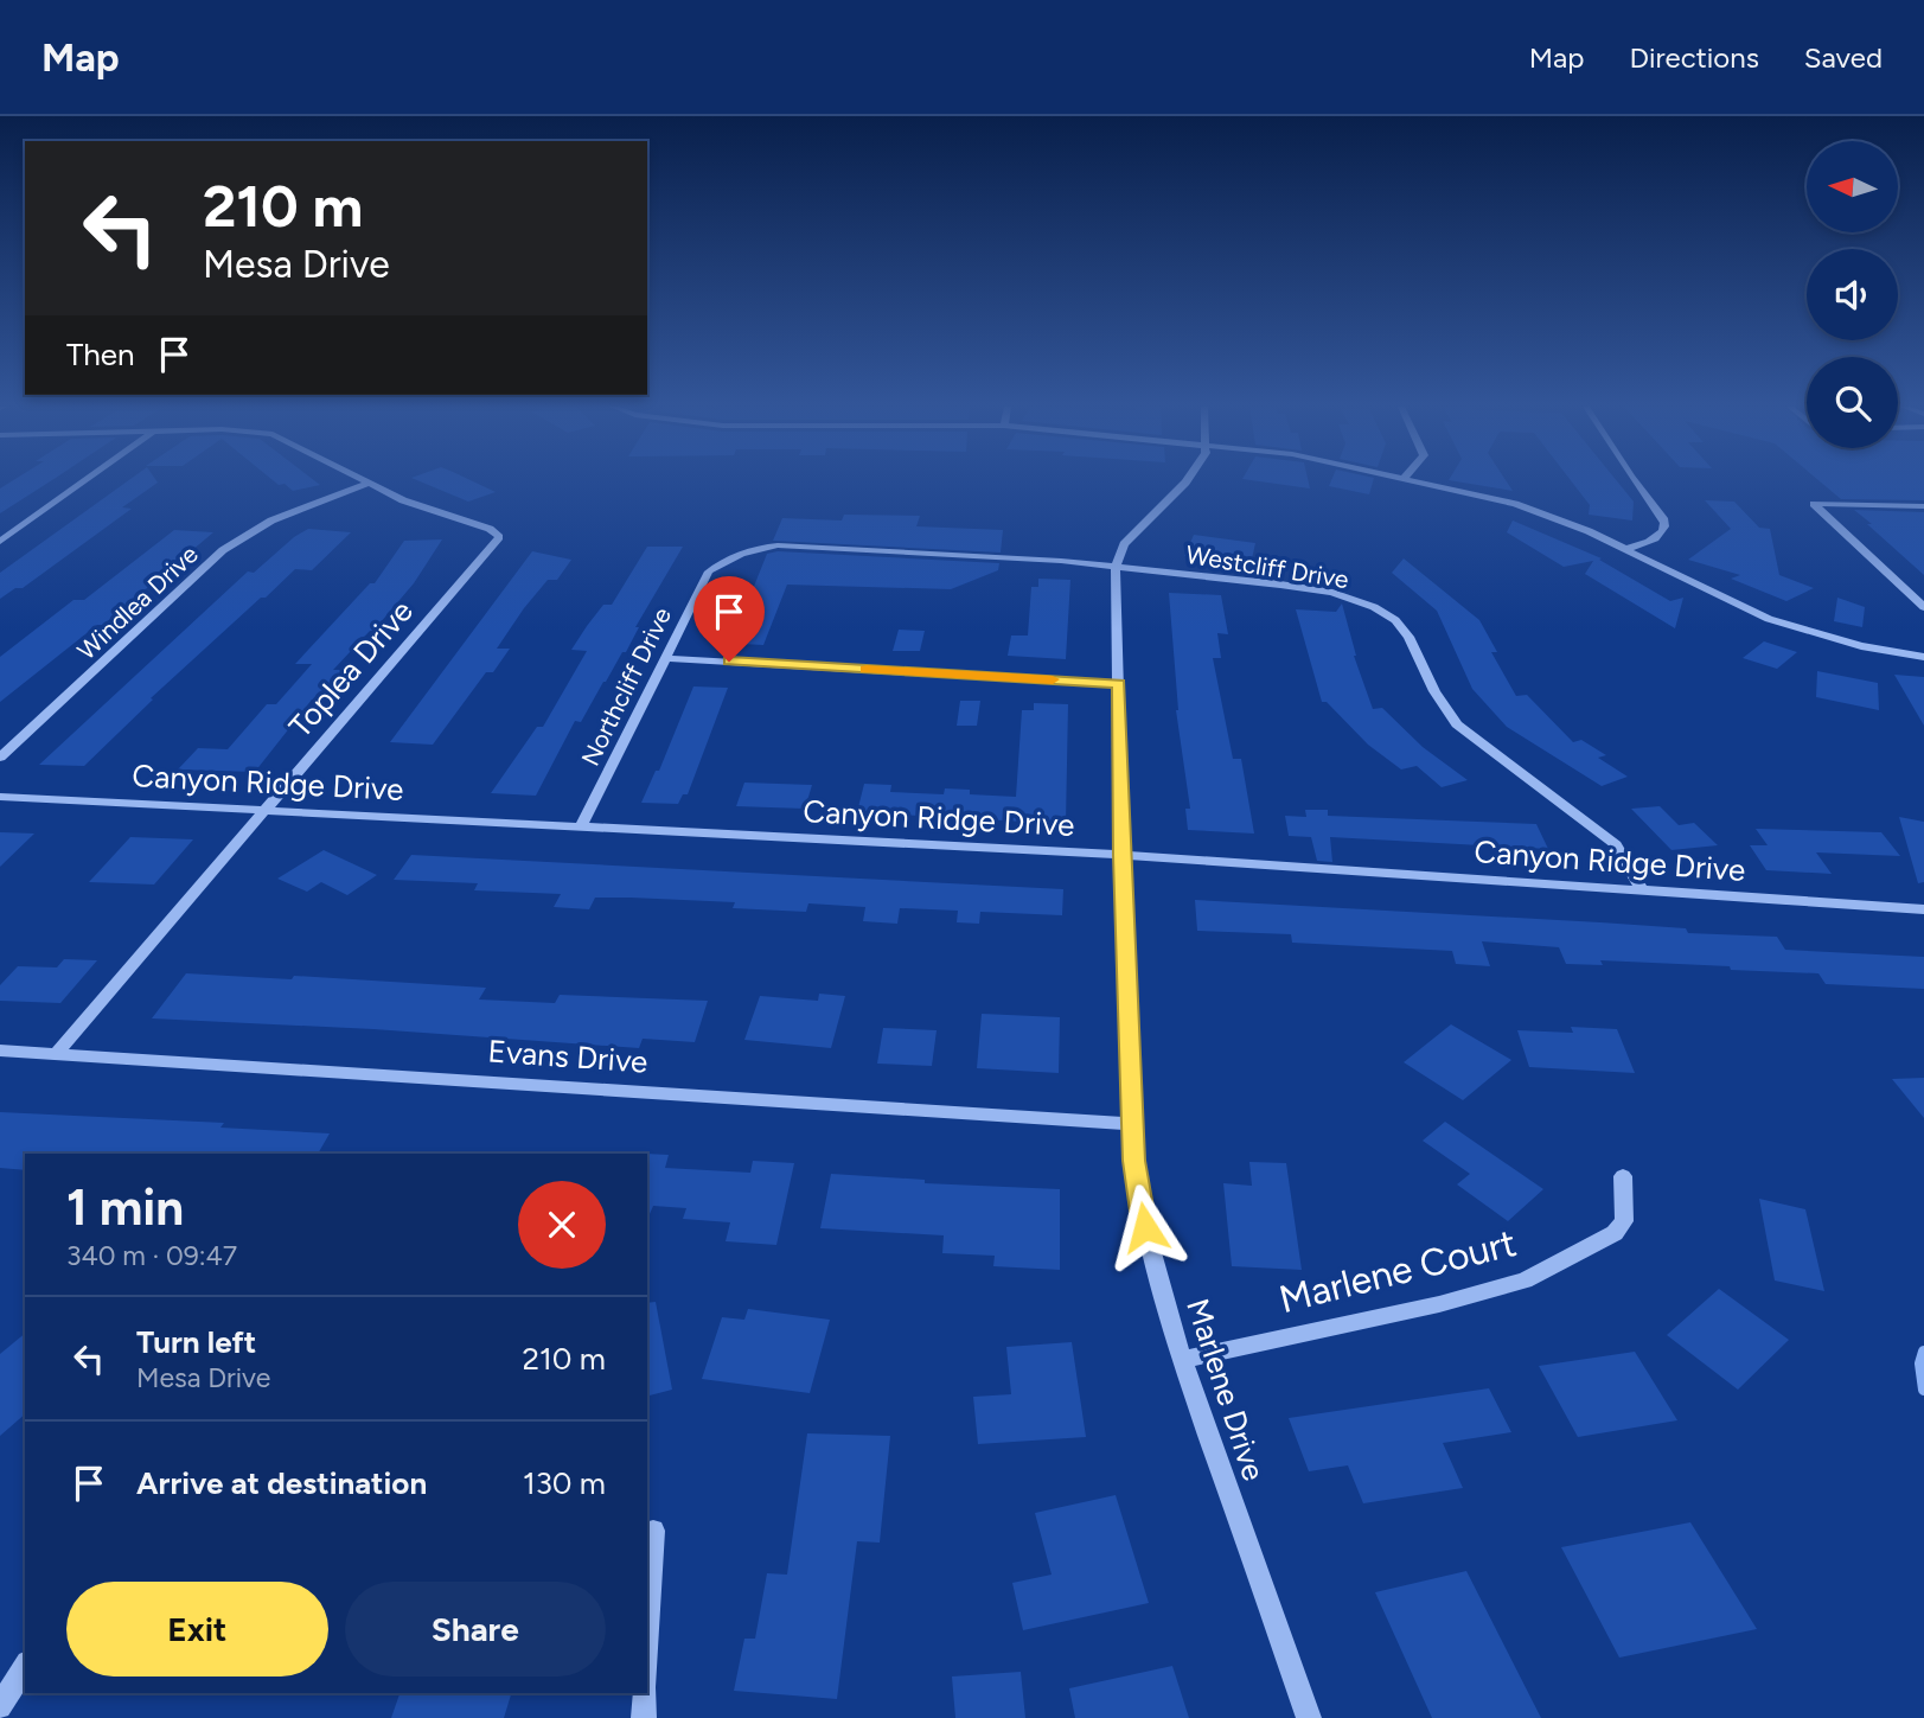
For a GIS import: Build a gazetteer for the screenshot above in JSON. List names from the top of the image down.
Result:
{
  "streets": {
    "street": [
      "Westcliff Drive",
      "Windlea Drive",
      "Toplea Drive",
      "Northcliff Drive",
      "Canyon Ridge Drive",
      "Evans Drive",
      "Marlene Court",
      "Marlene Drive"
    ]
  },
  "crossings": [
    ["Westcliff Drive", "Northcliff Drive"],
    ["Westcliff Drive", "Canyon Ridge Drive"],
    ["Westcliff Drive", "Marlene Drive"],
    ["Windlea Drive", "Toplea Drive"],
    ["Toplea Drive", "Canyon Ridge Drive"],
    ["Toplea Drive", "Evans Drive"],
    ["Northcliff Drive", "Canyon Ridge Drive"],
    ["Canyon Ridge Drive", "Marlene Drive"],
    ["Evans Drive", "Marlene Drive"],
    ["Marlene Court", "Marlene Drive"]
  ],
  "north": "left",
  "page": {
    "header": "Map",
    "nav": ["Map", "Directions", "Saved"],
    "turn": ["210 m", "Mesa Drive"],
    "then": "Then",
    "heading": ["1 min", "340 m · 09:47"],
    "list": [
      {
        "name": "Turn left",
        "note": "Mesa Drive",
        "value": "210 m"
      },
      {
        "name": "Arrive at destination",
        "value": "130 m"
      }
    ],
    "buttons": ["Exit", "Share"]
  }
}
